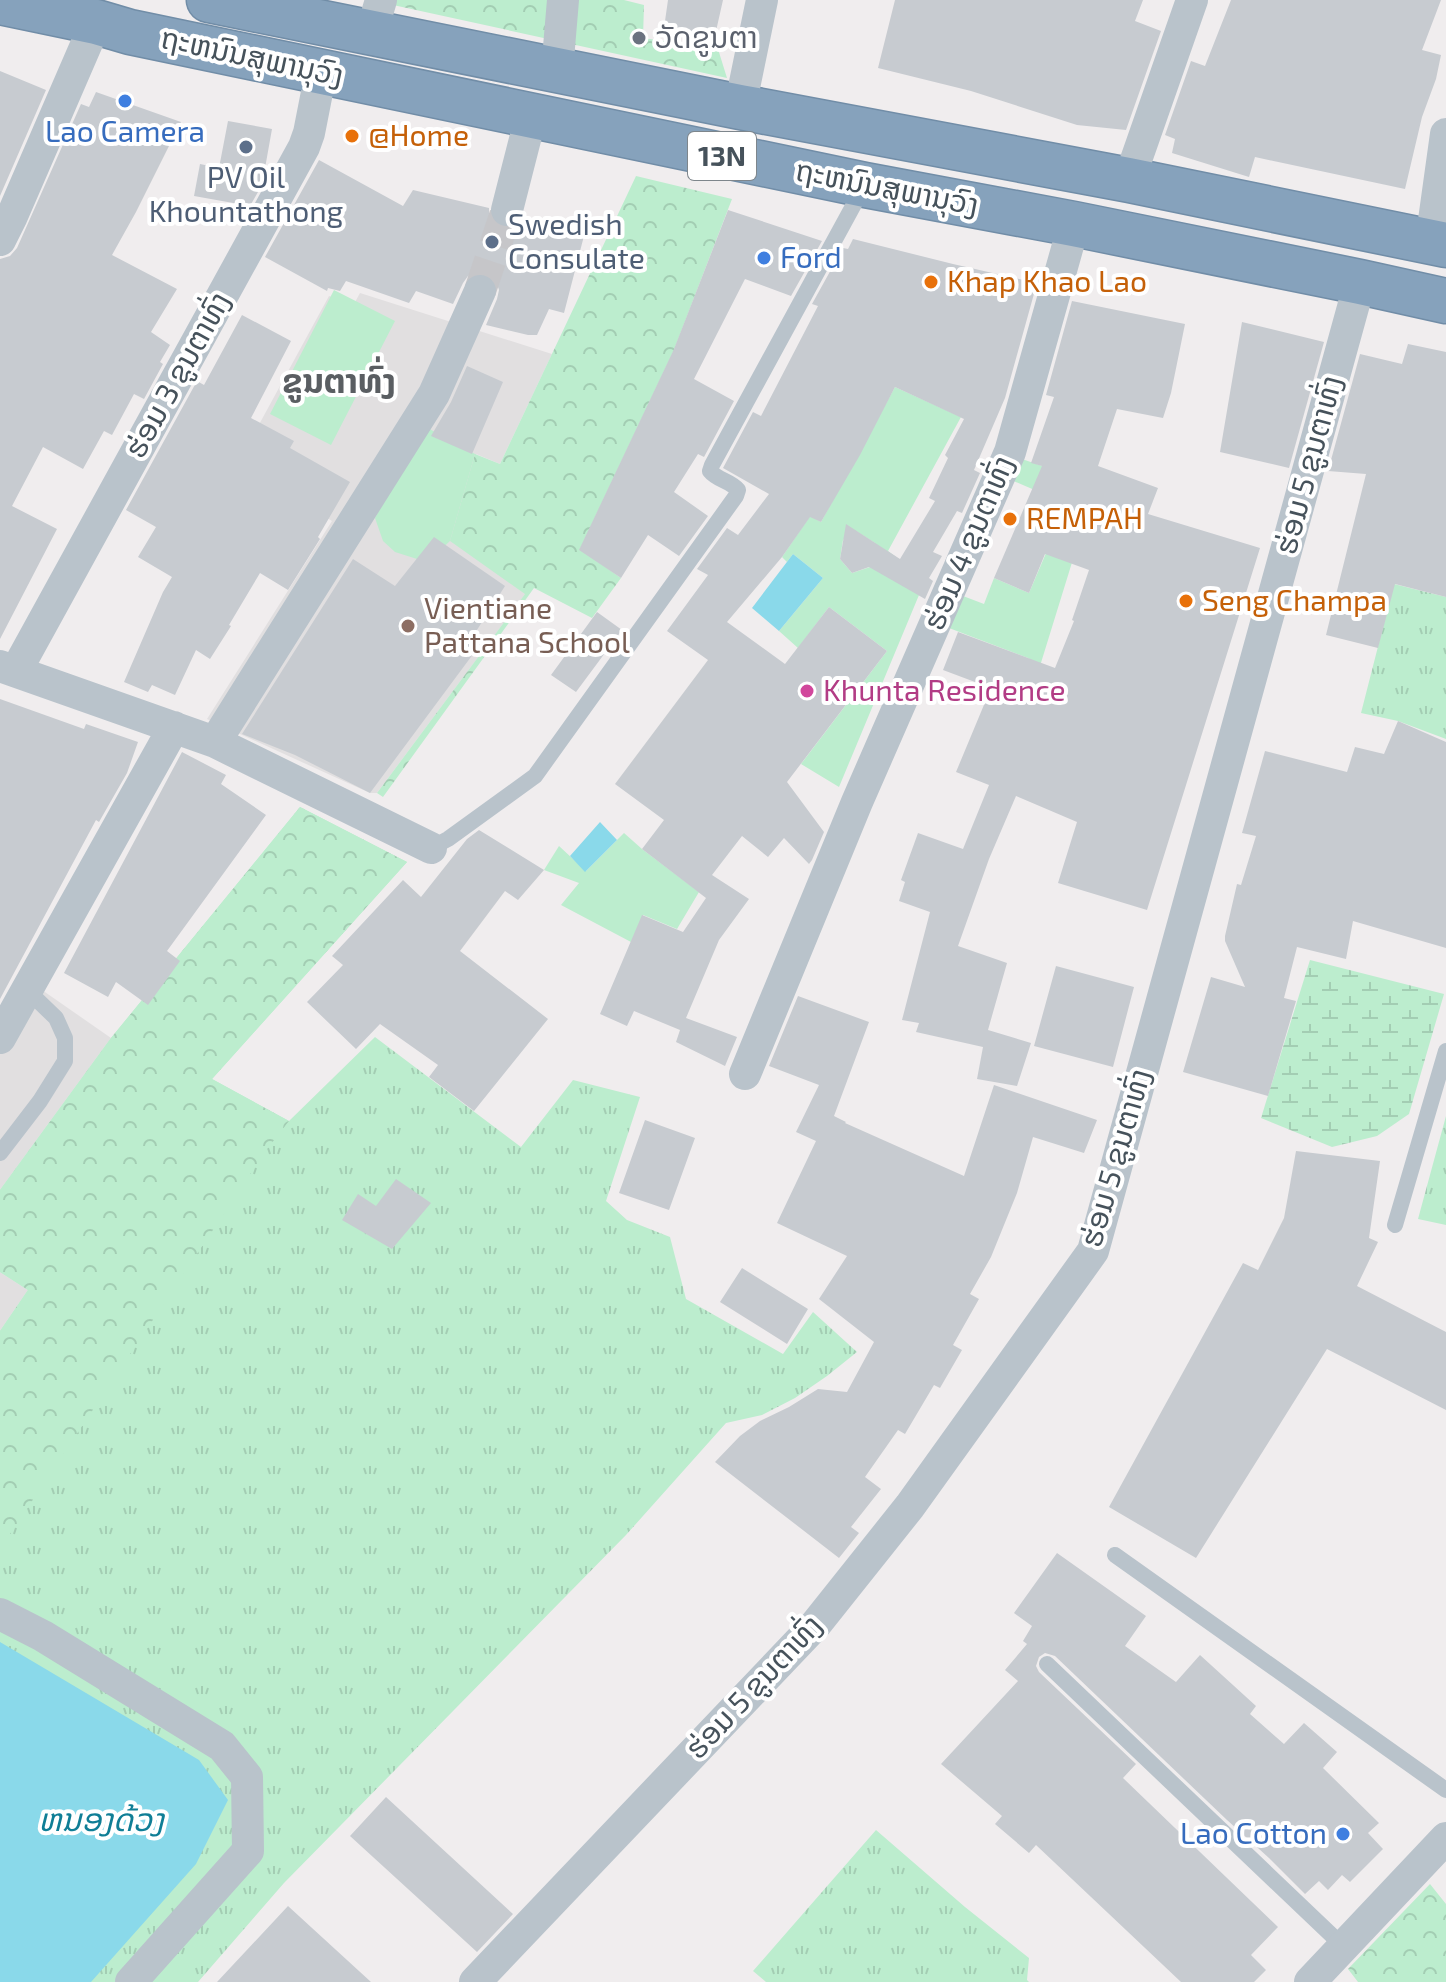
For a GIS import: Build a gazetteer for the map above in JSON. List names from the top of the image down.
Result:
{
  "streets": {
    "highway": ["ຖະຫນົນສຸພານຸວົງ", "13N"],
    "street": ["ຮ່ອມ 3 ຂູນຕາທົ່ງ", "ຮ່ອມ 5 ຂູນຕາທົ່ງ", "ຮ່ອມ 4 ຂູນຕາທົ່ງ"]
  },
  "crossings": [
    ["ຖະຫນົນສຸພານຸວົງ", "ຮ່ອມ 3 ຂູນຕາທົ່ງ"],
    ["ຖະຫນົນສຸພານຸວົງ", "ຮ່ອມ 5 ຂູນຕາທົ່ງ"],
    ["ຖະຫນົນສຸພານຸວົງ", "ຮ່ອມ 4 ຂູນຕາທົ່ງ"]
  ],
  "districts": ["ຂູນຕາທົ່ງ"],
  "water": ["ຫນອງດ້ວງ"],
  "places": [
    "ວັດຂູນຕາ",
    "Lao Camera",
    "@Home",
    "PV Oil Khountathong",
    "Swedish Consulate",
    "Ford",
    "Khap Khao Lao",
    "REMPAH",
    "Seng Champa",
    "Vientiane Pattana School",
    "Khunta Residence",
    "Lao Cotton"
  ]
}
